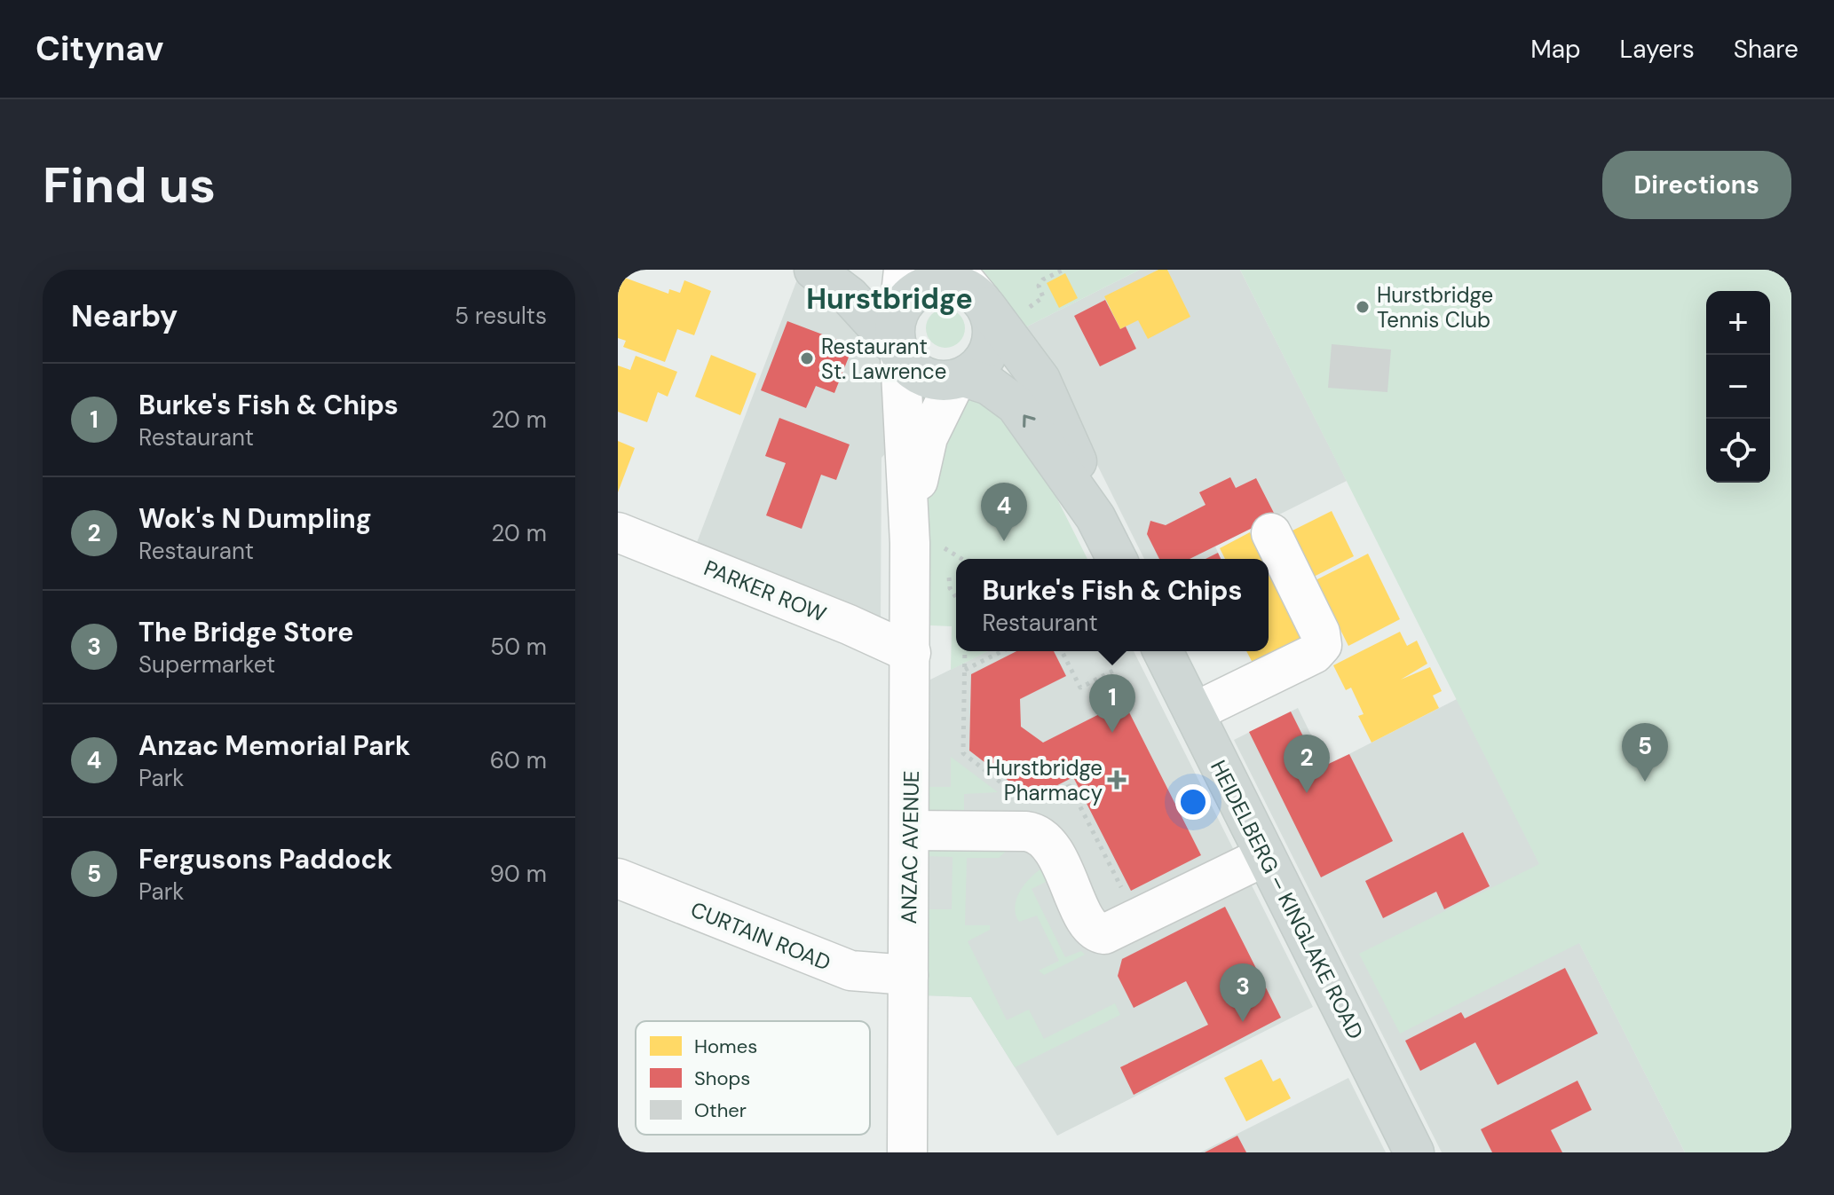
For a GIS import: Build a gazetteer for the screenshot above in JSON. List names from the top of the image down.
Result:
{
  "streets": {
    "main road": ["HEIDELBERG – KINGLAKE ROAD"],
    "street": ["PARKER ROW", "ANZAC AVENUE", "CURTAIN ROAD"]
  },
  "crossings": [
    ["PARKER ROW", "ANZAC AVENUE"],
    ["ANZAC AVENUE", "CURTAIN ROAD"]
  ],
  "districts": ["Hurstbridge"],
  "places": {
    "other": ["Hurstbridge Tennis Club", "Restaurant St. Lawrence"],
    "health": ["Hurstbridge Pharmacy"]
  },
  "legend": ["Homes", "Shops", "Other"],
  "page": {
    "header": "Citynav",
    "nav": ["Map", "Layers", "Share"],
    "buttons": "Directions",
    "title": "Find us",
    "heading": ["Nearby", "5 results"],
    "map_buttons": ["+", "−"],
    "list": [
      {
        "mark": "1",
        "name": "Burke's Fish & Chips",
        "note": "Restaurant",
        "value": "20 m"
      },
      {
        "mark": "2",
        "name": "Wok's N Dumpling",
        "note": "Restaurant",
        "value": "20 m"
      },
      {
        "mark": "3",
        "name": "The Bridge Store",
        "note": "Supermarket",
        "value": "50 m"
      },
      {
        "mark": "4",
        "name": "Anzac Memorial Park",
        "note": "Park",
        "value": "60 m"
      },
      {
        "mark": "5",
        "name": "Fergusons Paddock",
        "note": "Park",
        "value": "90 m"
      }
    ],
    "pins": [
      "4",
      "1",
      "5",
      "2",
      "3"
    ],
    "popup": ["Burke's Fish & Chips", "Restaurant"]
  }
}
